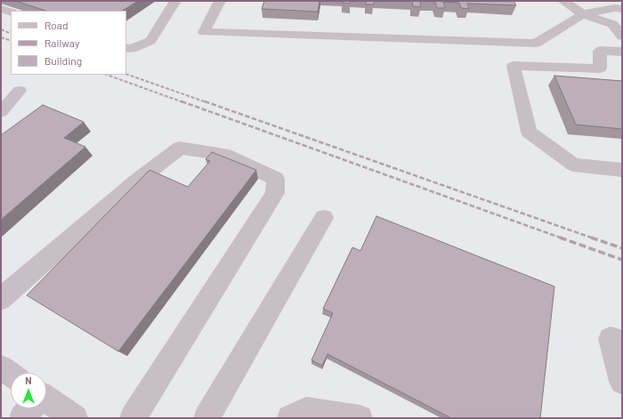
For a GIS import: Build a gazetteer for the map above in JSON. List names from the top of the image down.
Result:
{
  "legend": ["Road", "Railway", "Building"],
  "north": "top"
}
